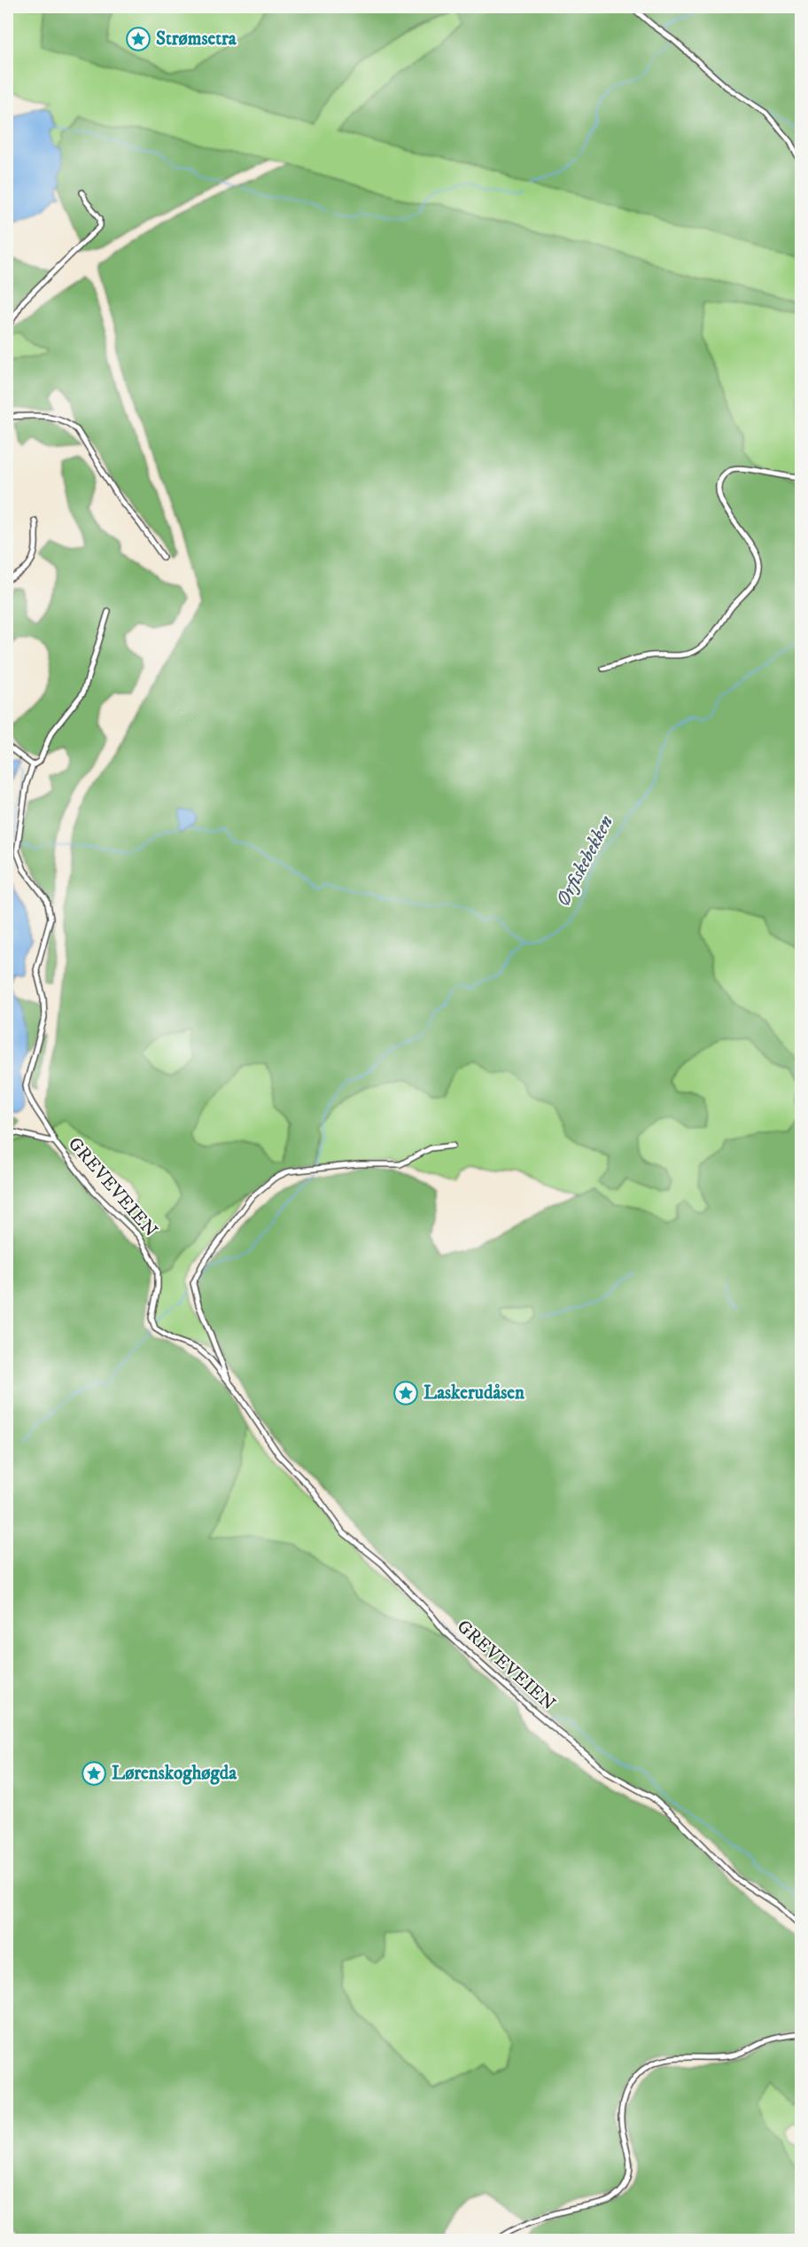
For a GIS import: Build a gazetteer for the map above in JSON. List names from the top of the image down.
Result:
{
  "streets": {
    "street": ["GREVEVEIEN"]
  },
  "water": ["Ørfiskebekken"],
  "places": {
    "place": ["Strømsetra", "Laskerudåsen", "Lørenskoghøgda"]
  }
}
